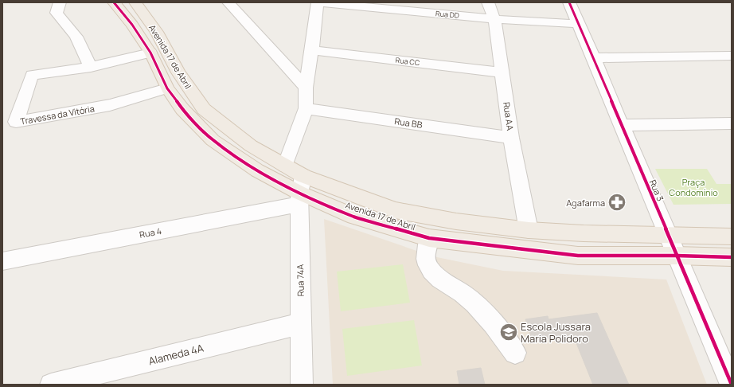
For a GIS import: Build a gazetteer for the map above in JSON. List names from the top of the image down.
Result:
{
  "streets": {
    "main road": ["Avenida 17 de Abril"],
    "street": [
      "Rua DD",
      "Rua CC",
      "Travessa da Vitória",
      "Rua AA",
      "Rua BB",
      "Rua 3",
      "Rua 4",
      "Rua 74A",
      "Alameda 4A"
    ]
  },
  "crossings": [
    ["Rua DD", "Rua AA"],
    ["Rua DD", "Rua 3"],
    ["Avenida 17 de Abril", "Travessa da Vitória"],
    ["Avenida 17 de Abril", "Rua AA"],
    ["Avenida 17 de Abril", "Rua 3"],
    ["Avenida 17 de Abril", "Rua 4"],
    ["Avenida 17 de Abril", "Rua 74A"],
    ["Rua CC", "Rua AA"],
    ["Rua AA", "Rua BB"],
    ["Rua 4", "Rua 74A"],
    ["Rua 74A", "Alameda 4A"]
  ],
  "parks": ["Praça Condomínio"],
  "places": {
    "pharmacy": ["Agafarma"],
    "school or university": ["Escola Jussara Maria Polidoro"]
  }
}
